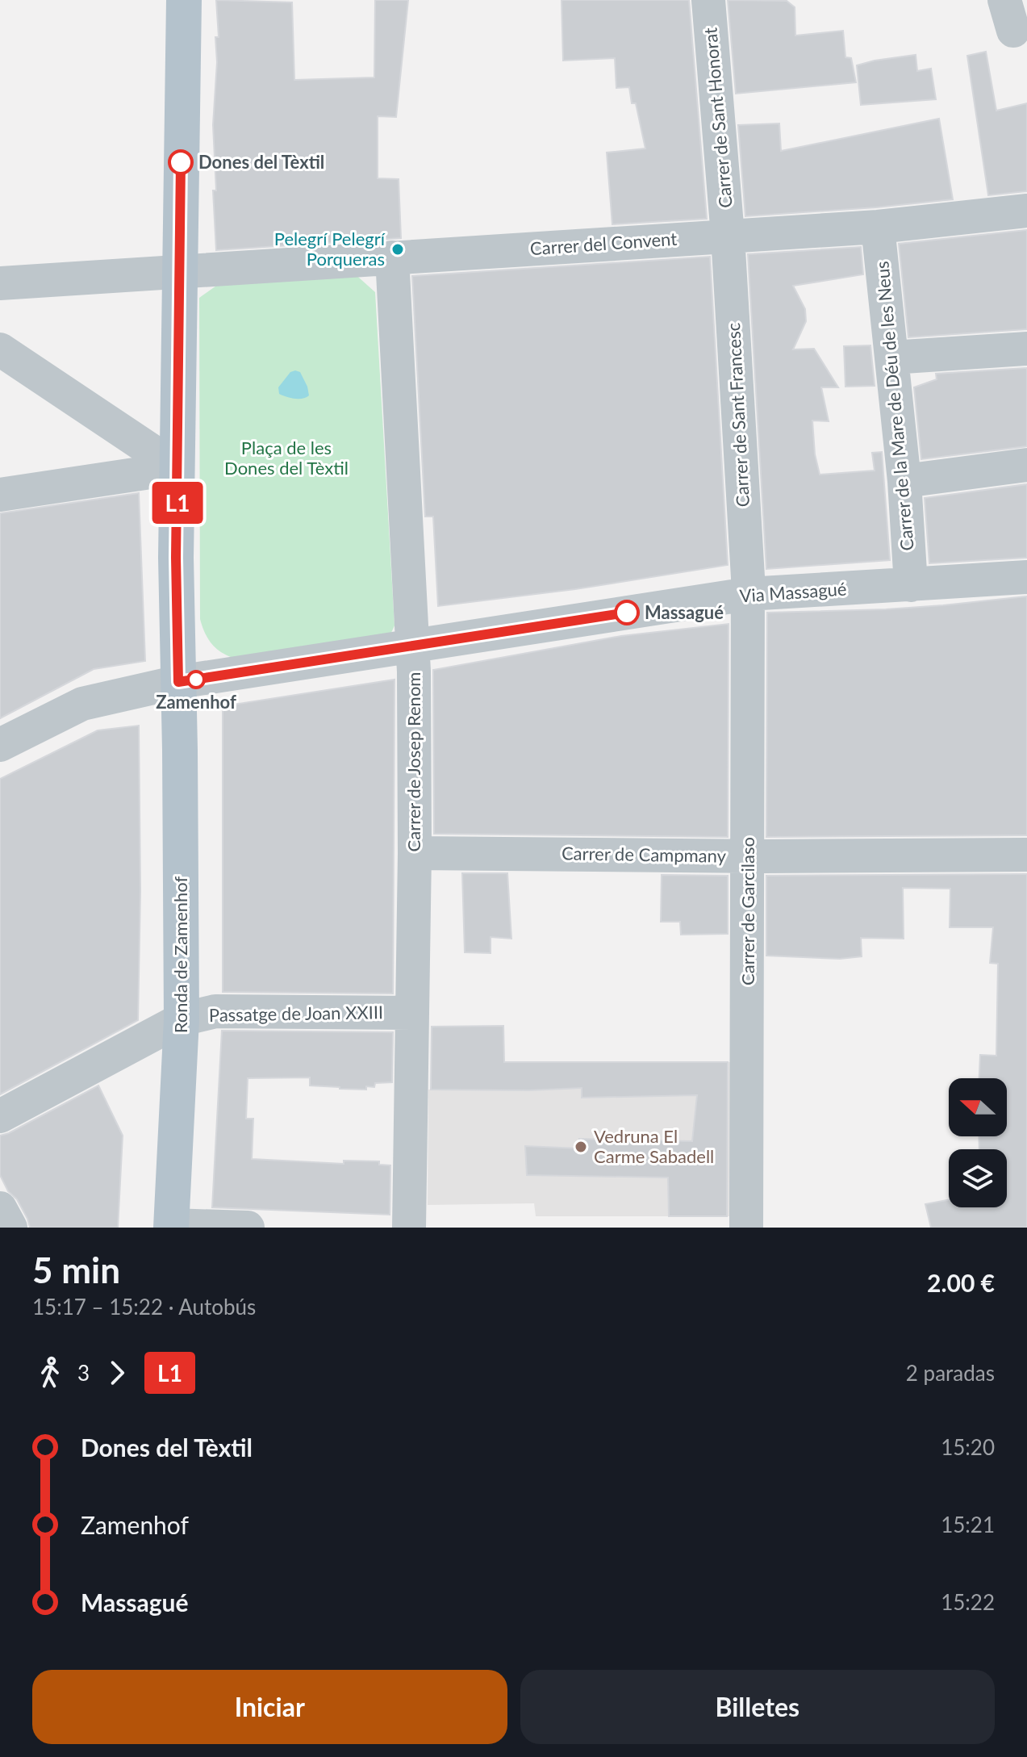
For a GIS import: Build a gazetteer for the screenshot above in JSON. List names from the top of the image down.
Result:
{
  "streets": {
    "main road": ["Ronda de Zamenhof"],
    "street": [
      "Carrer de Sant Honorat",
      "Carrer del Convent",
      "Carrer de la Mare de Déu de les Neus",
      "Carrer de Sant Francesc",
      "Via Massagué",
      "Carrer de Josep Renom",
      "Carrer de Campmany",
      "Carrer de Garcilaso",
      "Passatge de Joan XXIII"
    ]
  },
  "crossings": [
    ["Carrer de Sant Honorat", "Carrer del Convent"],
    ["Carrer de Sant Honorat", "Carrer de Sant Francesc"],
    ["Carrer del Convent", "Carrer de la Mare de Déu de les Neus"],
    ["Carrer del Convent", "Carrer de Sant Francesc"],
    ["Carrer del Convent", "Carrer de Josep Renom"],
    ["Carrer del Convent", "Ronda de Zamenhof"],
    ["Carrer de la Mare de Déu de les Neus", "Via Massagué"],
    ["Carrer de Sant Francesc", "Via Massagué"],
    ["Carrer de Sant Francesc", "Carrer de Garcilaso"],
    ["Via Massagué", "Carrer de Josep Renom"],
    ["Via Massagué", "Carrer de Garcilaso"],
    ["Via Massagué", "Ronda de Zamenhof"],
    ["Carrer de Josep Renom", "Carrer de Campmany"],
    ["Carrer de Josep Renom", "Passatge de Joan XXIII"],
    ["Carrer de Campmany", "Carrer de Garcilaso"],
    ["Ronda de Zamenhof", "Passatge de Joan XXIII"]
  ],
  "parks": ["Plaça de les Dones del Tèxtil"],
  "places": [
    "Dones del Tèxtil",
    "Pelegrí Pelegrí Porqueras",
    "Massagué",
    "Zamenhof",
    "Vedruna El Carme Sabadell"
  ],
  "lines": ["bus line L1"],
  "north": "left",
  "page": {
    "on_map": "L1",
    "heading": ["5 min", "15:17 – 15:22 · Autobús", "2.00 €"],
    "legs": ["3", "L1", "2 paradas"],
    "list": [
      {
        "name": "Dones del Tèxtil",
        "value": "15:20"
      },
      {
        "name": "Zamenhof",
        "value": "15:21"
      },
      {
        "name": "Massagué",
        "value": "15:22"
      }
    ],
    "buttons": ["Iniciar", "Billetes"]
  }
}
